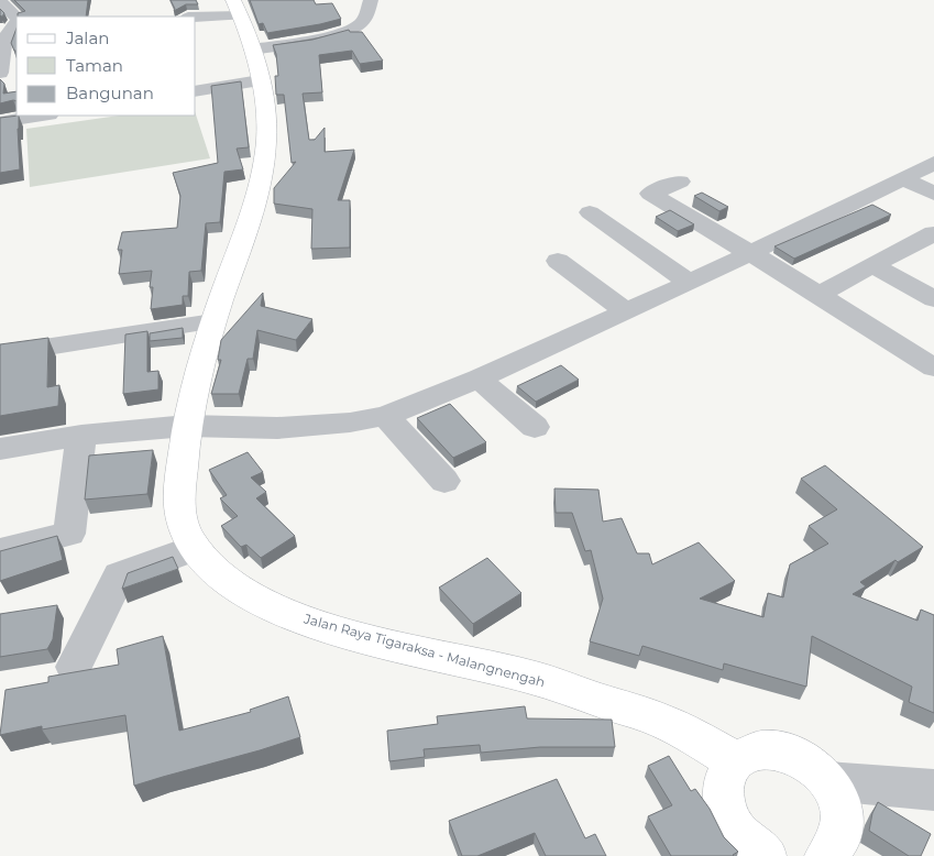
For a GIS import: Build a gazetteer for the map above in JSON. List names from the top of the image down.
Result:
{
  "streets": {
    "main road": ["Jalan Raya Tigaraksa - Malangnengah"]
  },
  "legend": ["Jalan", "Taman", "Bangunan"]
}
